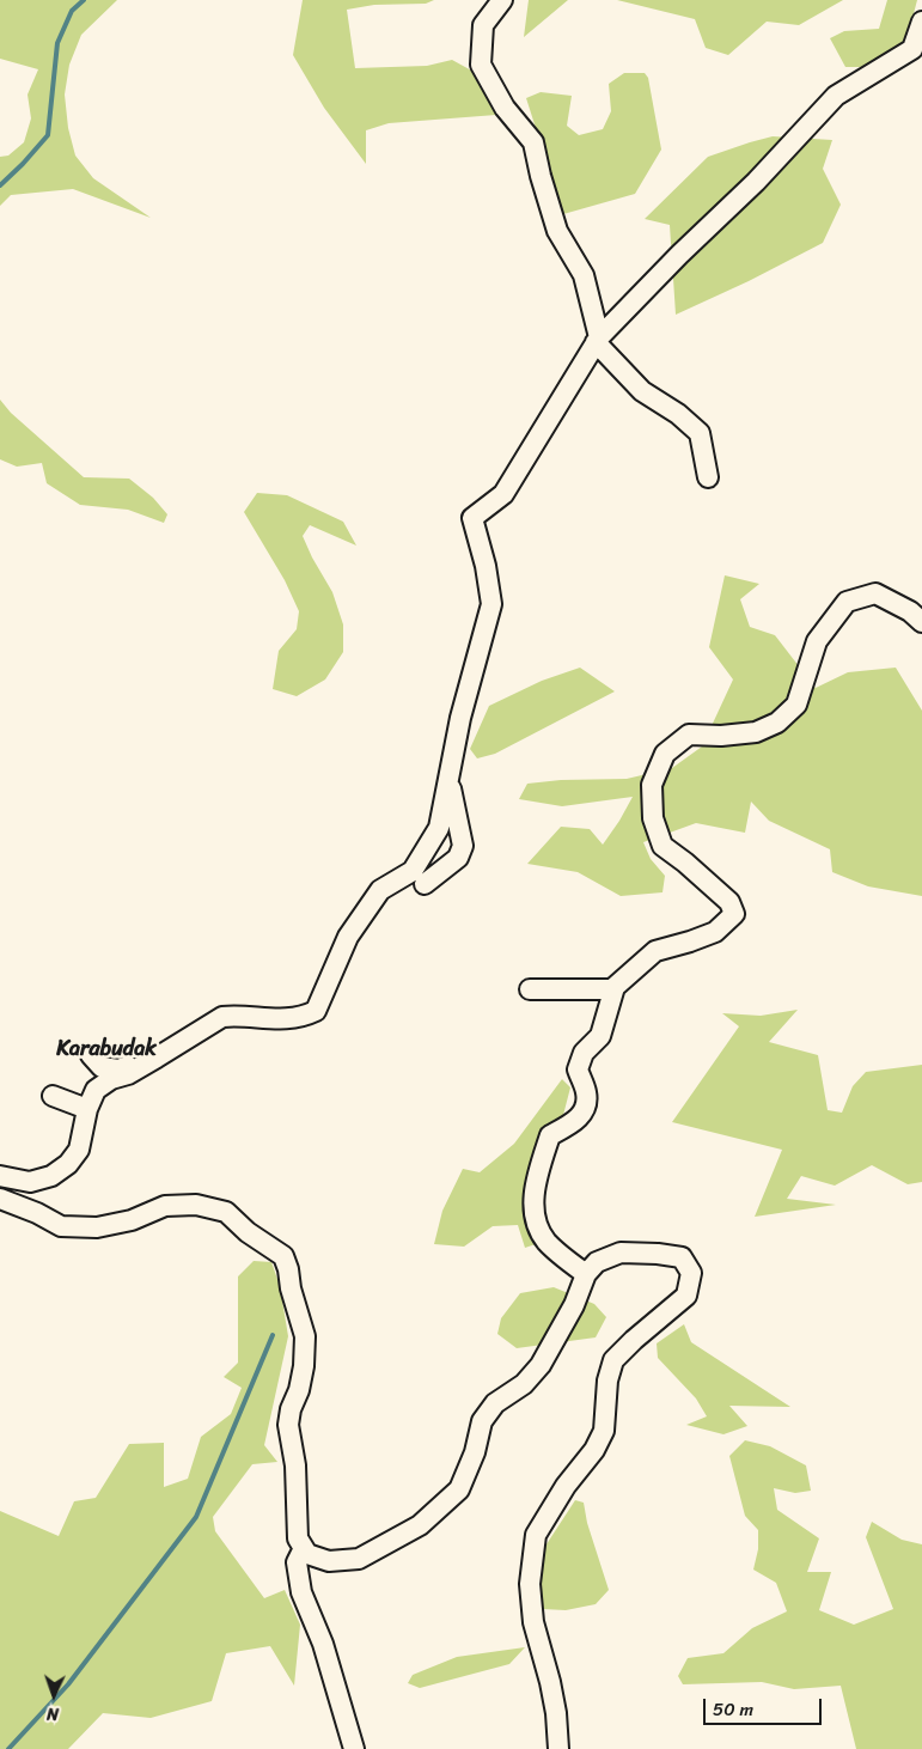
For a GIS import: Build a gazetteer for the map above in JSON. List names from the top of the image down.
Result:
{
  "districts": ["Karabudak"],
  "scale_bar": "50 m",
  "north": "bottom"
}
